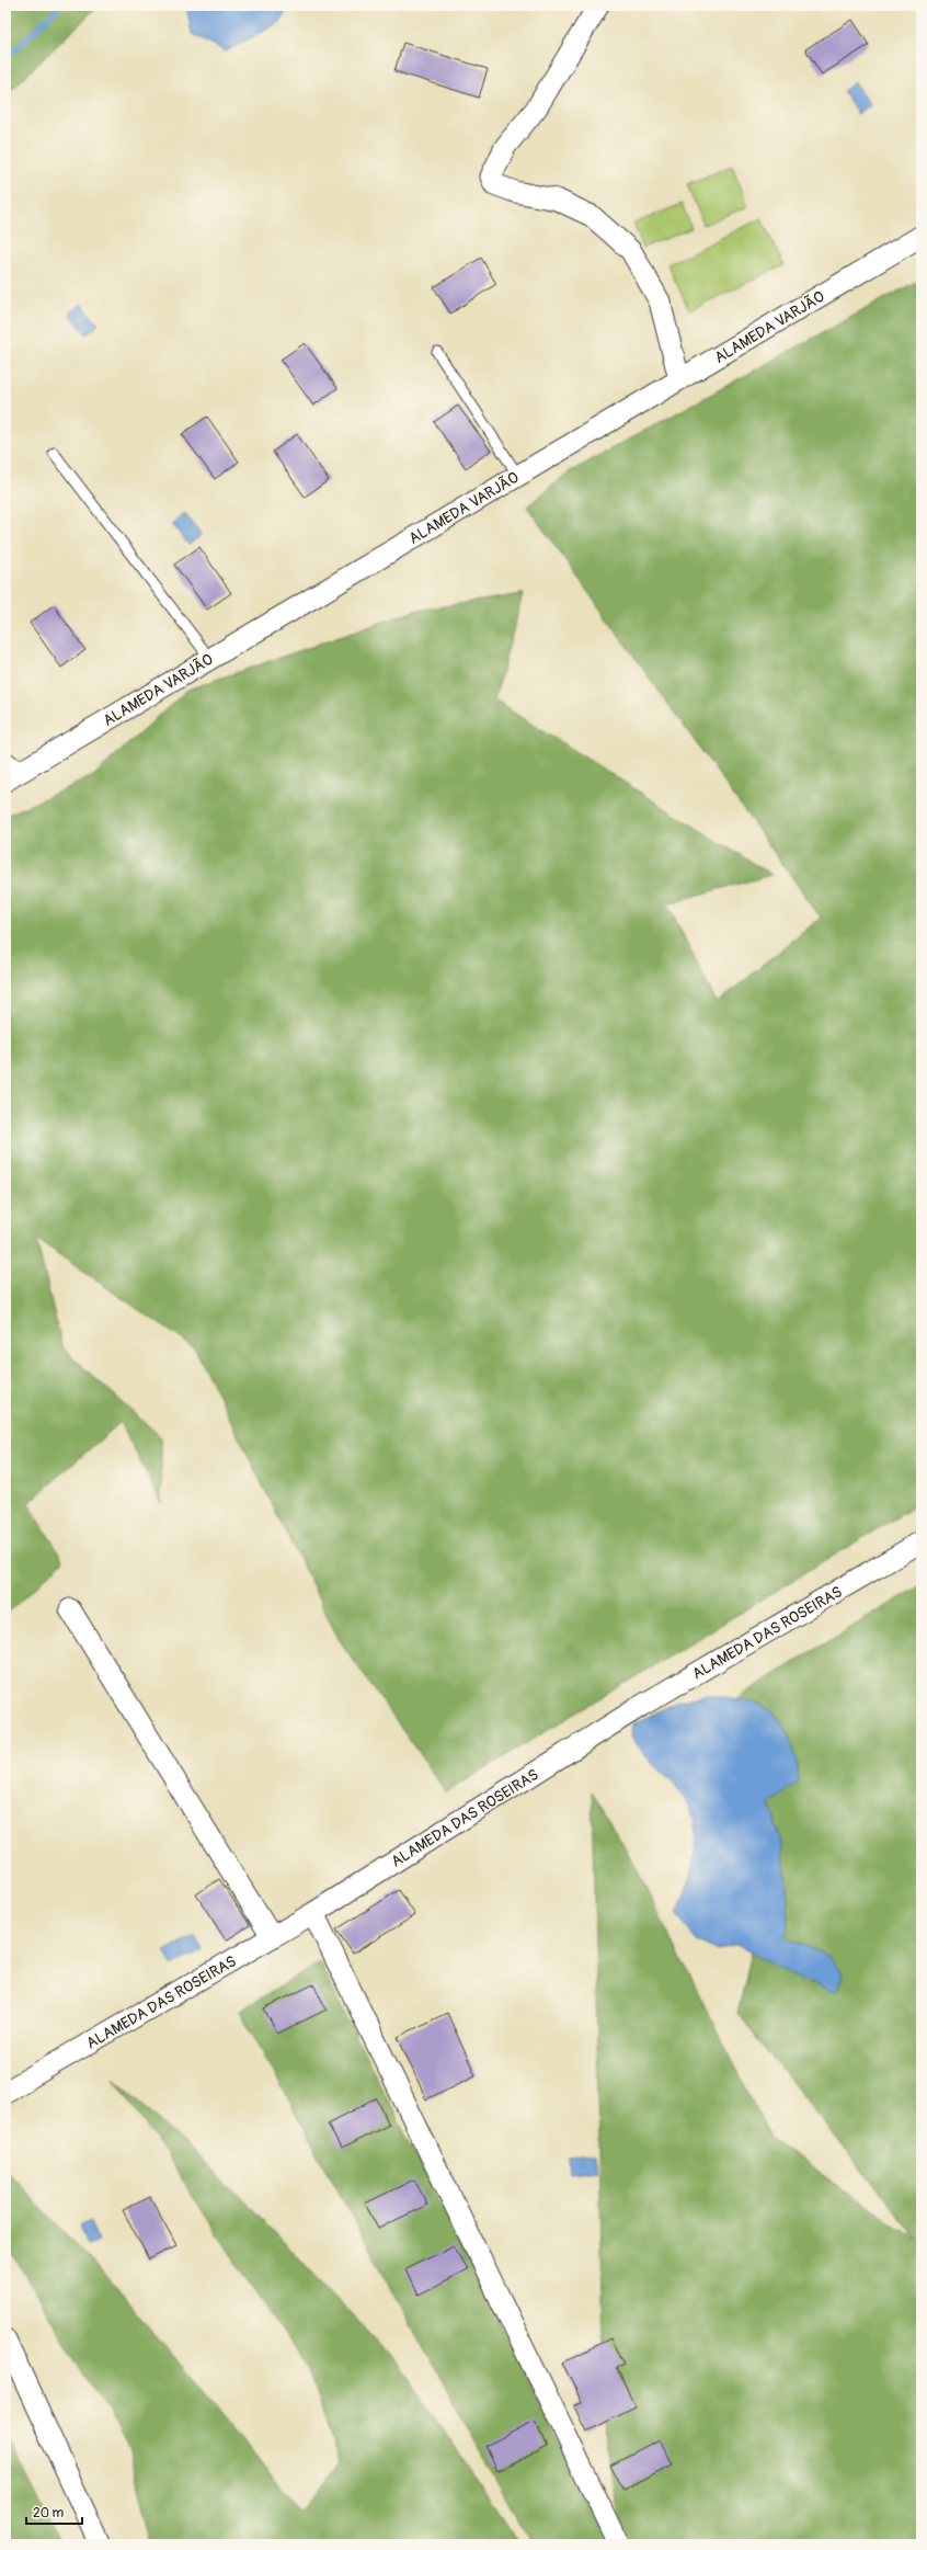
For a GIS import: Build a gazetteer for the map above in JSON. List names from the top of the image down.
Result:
{
  "streets": {
    "street": ["ALAMEDA VARJÃO", "ALAMEDA DAS ROSEIRAS"]
  },
  "scale_bar": "20 m"
}
